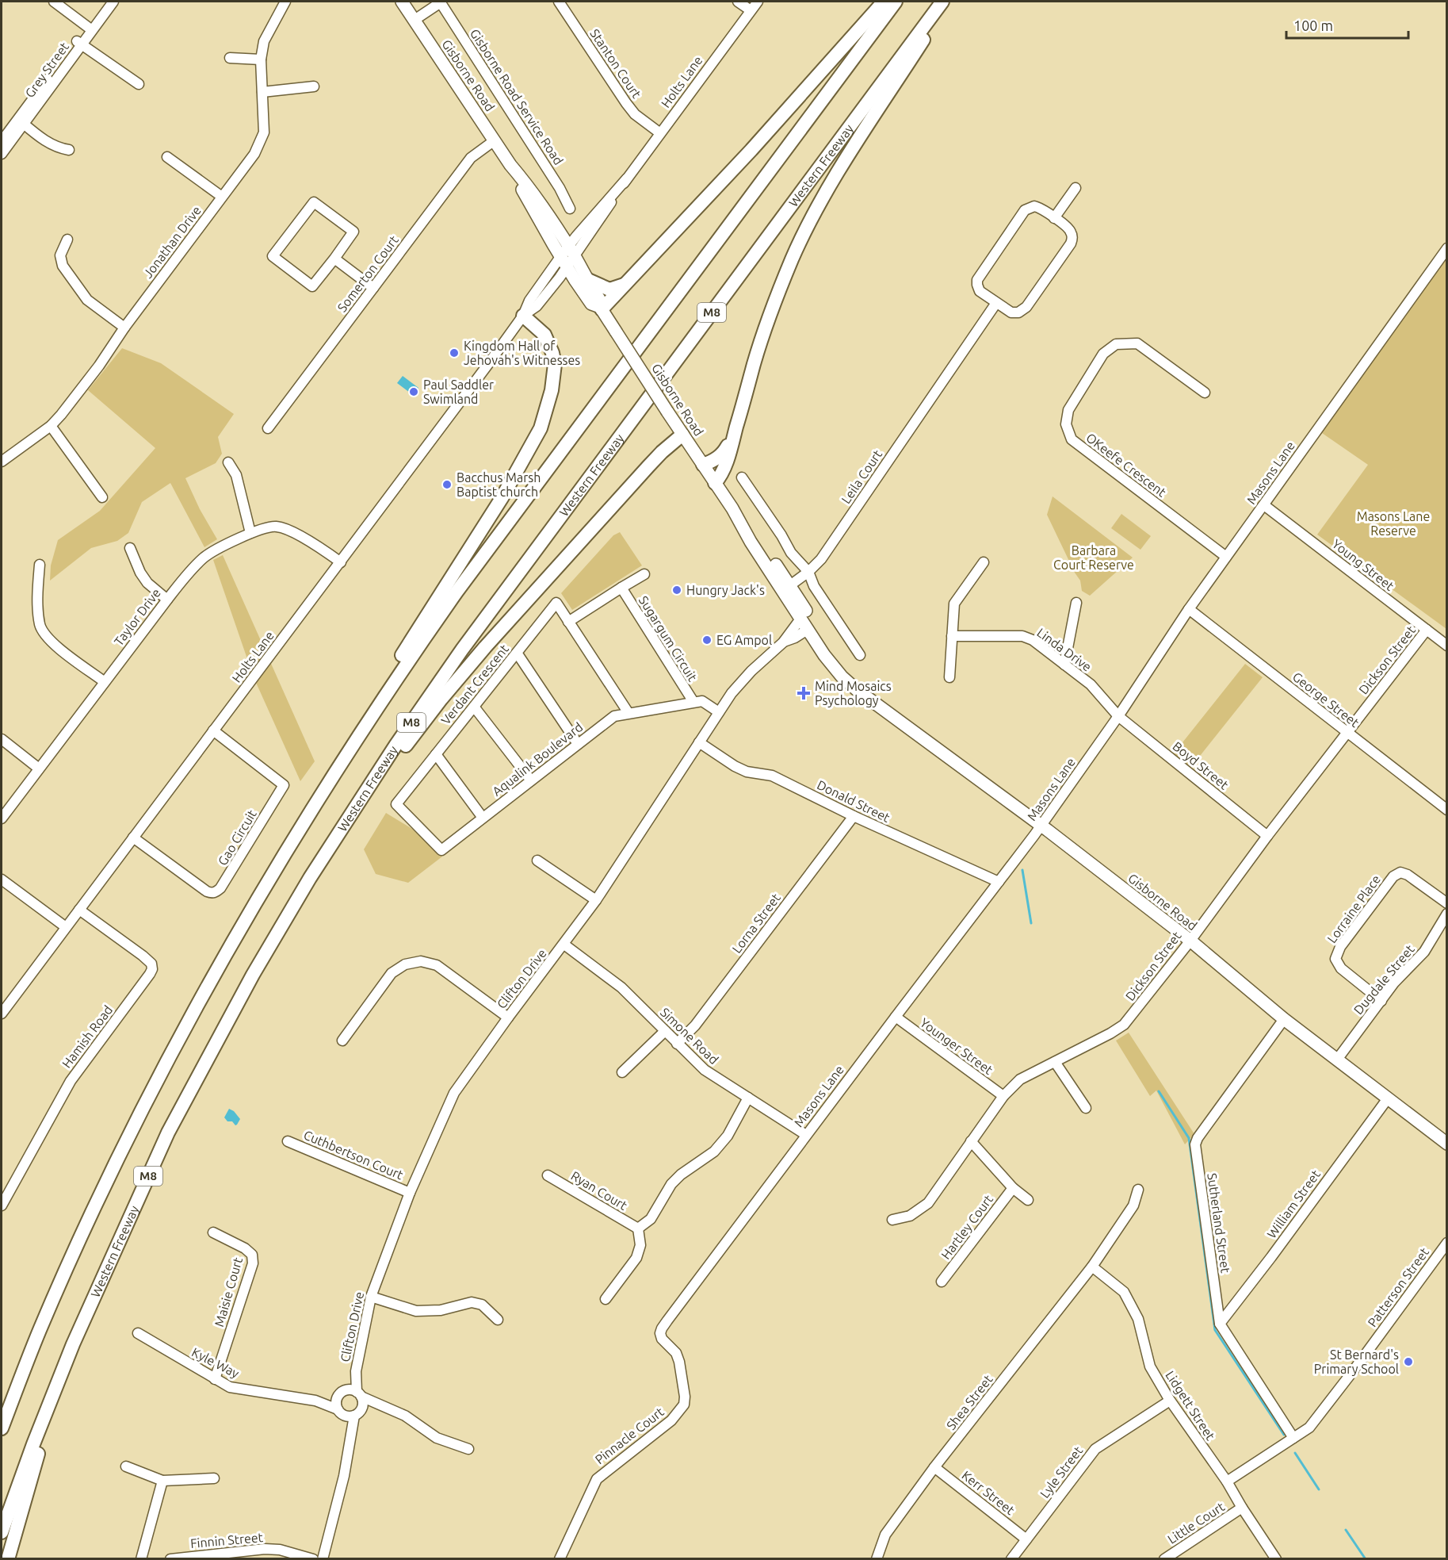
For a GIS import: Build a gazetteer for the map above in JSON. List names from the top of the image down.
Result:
{
  "streets": {
    "highway": ["Western Freeway", "M8"],
    "main road": ["Gisborne Road"],
    "street": [
      "Stanton Court",
      "Grey Street",
      "Holts Lane",
      "Gisborne Road Service Road",
      "Jonathan Drive",
      "Somerton Court",
      "OKeefe Crescent",
      "Masons Lane",
      "Leila Court",
      "Young Street",
      "Taylor Drive",
      "Sugargum Circuit",
      "Linda Drive",
      "Dickson Street",
      "Verdant Crescent",
      "George Street",
      "Aqualink Boulevard",
      "Boyd Street",
      "Donald Street",
      "Gao Circuit",
      "Lorraine Place",
      "Lorna Street",
      "Clifton Drive",
      "Dugdale Street",
      "Simone Road",
      "Hamish Road",
      "Younger Street",
      "Cuthbertson Court",
      "Ryan Court",
      "William Street",
      "Sutherland Street",
      "Hartley Court",
      "Patterson Street",
      "Maisie Court",
      "Kyle Way",
      "Shea Street",
      "Lidgett Street",
      "Pinnacle Court",
      "Lyle Street",
      "Kerr Street",
      "Little Court",
      "Finnin Street"
    ]
  },
  "crossings": [
    ["Stanton Court", "Holts Lane"],
    ["Gisborne Road", "Holts Lane"],
    ["Gisborne Road", "Somerton Court"],
    ["Gisborne Road", "Masons Lane"],
    ["Gisborne Road", "Leila Court"],
    ["Gisborne Road", "Dickson Street"],
    ["Gisborne Road", "Dugdale Street"],
    ["Gisborne Road", "William Street"],
    ["Gisborne Road", "Sutherland Street"],
    ["Holts Lane", "Taylor Drive"],
    ["Holts Lane", "Gao Circuit"],
    ["Holts Lane", "Hamish Road"],
    ["OKeefe Crescent", "Masons Lane"],
    ["Masons Lane", "Young Street"],
    ["Masons Lane", "Linda Drive"],
    ["Masons Lane", "George Street"],
    ["Masons Lane", "Boyd Street"],
    ["Masons Lane", "Donald Street"],
    ["Masons Lane", "Simone Road"],
    ["Masons Lane", "Younger Street"],
    ["Masons Lane", "Pinnacle Court"],
    ["Young Street", "Dickson Street"],
    ["Sugargum Circuit", "Verdant Crescent"],
    ["Sugargum Circuit", "Aqualink Boulevard"],
    ["Linda Drive", "Boyd Street"],
    ["Dickson Street", "George Street"],
    ["Dickson Street", "Boyd Street"],
    ["Dickson Street", "Younger Street"],
    ["Verdant Crescent", "Aqualink Boulevard"],
    ["Aqualink Boulevard", "Clifton Drive"],
    ["Donald Street", "Lorna Street"],
    ["Donald Street", "Clifton Drive"],
    ["Lorraine Place", "Dugdale Street"],
    ["Lorna Street", "Simone Road"],
    ["Clifton Drive", "Simone Road"],
    ["Clifton Drive", "Cuthbertson Court"],
    ["Clifton Drive", "Kyle Way"],
    ["William Street", "Sutherland Street"],
    ["Sutherland Street", "Patterson Street"],
    ["Patterson Street", "Lidgett Street"],
    ["Maisie Court", "Kyle Way"],
    ["Shea Street", "Lidgett Street"],
    ["Shea Street", "Kerr Street"],
    ["Lidgett Street", "Lyle Street"],
    ["Lidgett Street", "Little Court"],
    ["Lyle Street", "Kerr Street"]
  ],
  "parks": ["Masons Lane Reserve", "Barbara Court Reserve"],
  "places": {
    "other": [
      "Kingdom Hall of Jehovah's Witnesses",
      "Paul Saddler Swimland",
      "Bacchus Marsh Baptist church",
      "Hungry Jack's",
      "EG Ampol",
      "St Bernard's Primary School"
    ],
    "health": ["Mind Mosaics Psychology"]
  },
  "scale_bar": "100 m"
}
